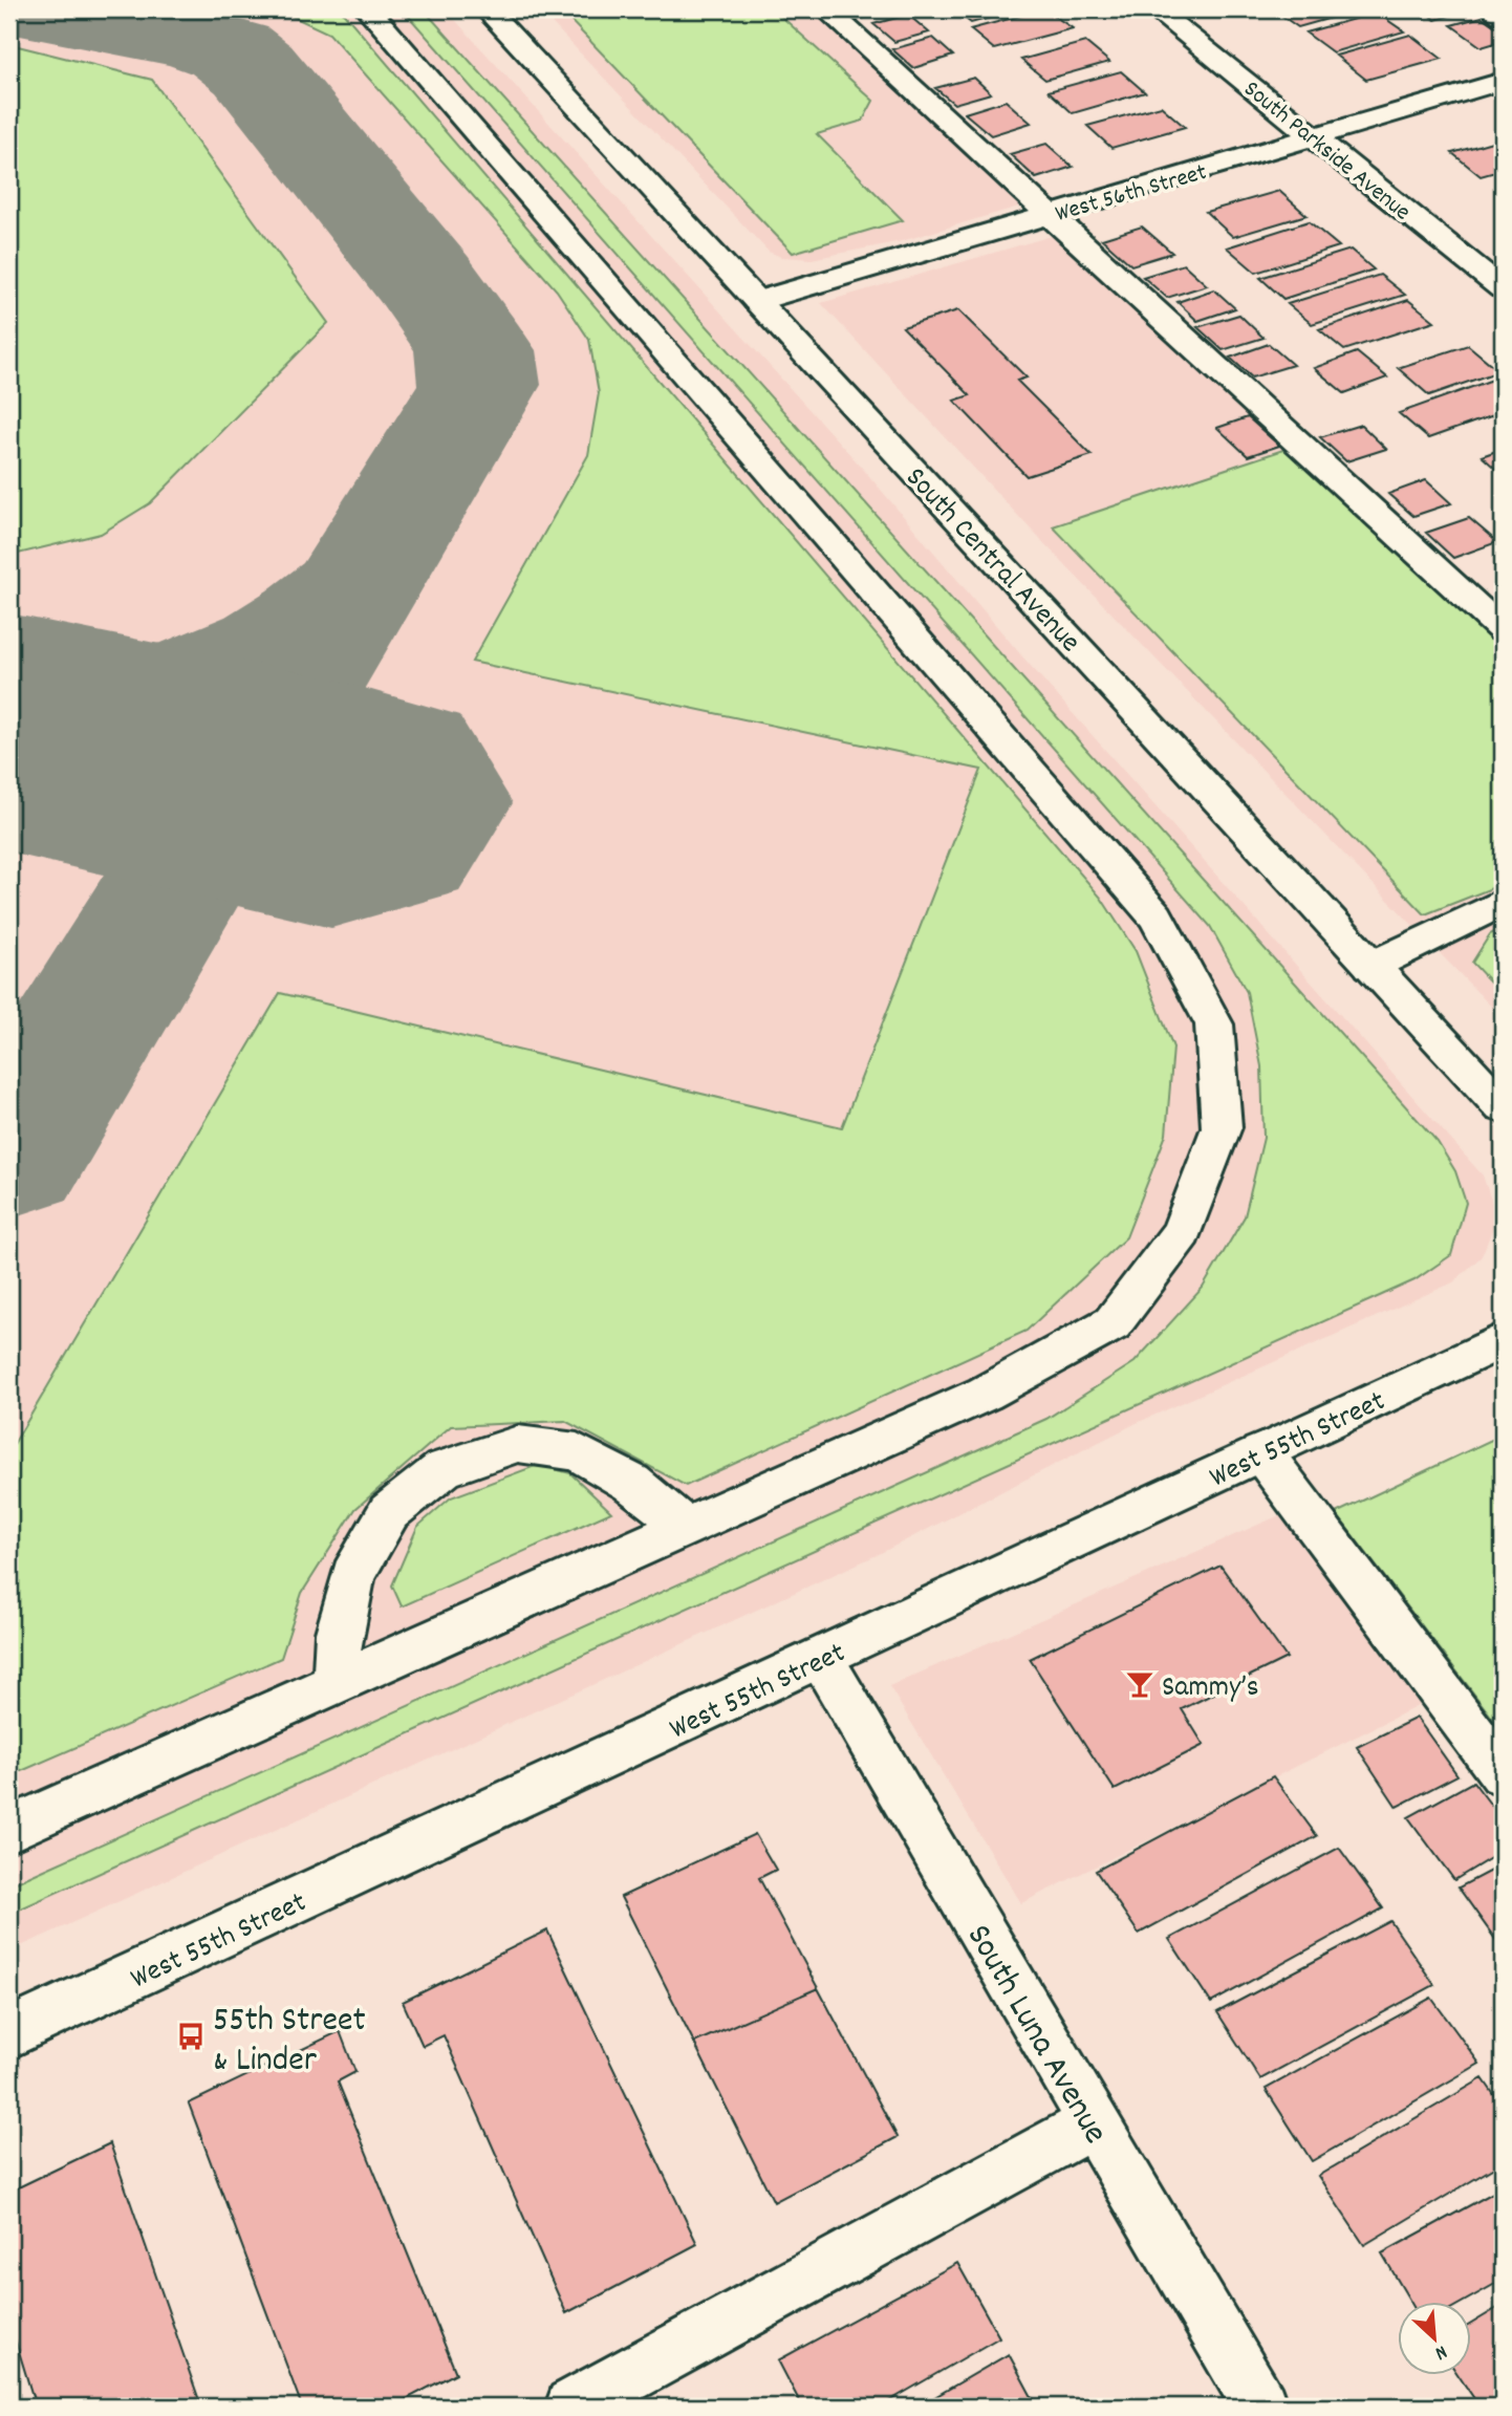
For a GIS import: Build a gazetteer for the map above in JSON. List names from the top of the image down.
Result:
{
  "streets": {
    "main road": [
      "South Parkside Avenue",
      "West 56th Street",
      "South Central Avenue",
      "West 55th Street",
      "South Luna Avenue"
    ]
  },
  "crossings": [
    ["South Parkside Avenue", "West 56th Street"],
    ["West 56th Street", "South Central Avenue"],
    ["West 55th Street", "South Luna Avenue"]
  ],
  "places": {
    "bar": ["Sammy’s"],
    "bus stop": ["55th Street & Linder"]
  },
  "north": "bottom right"
}
